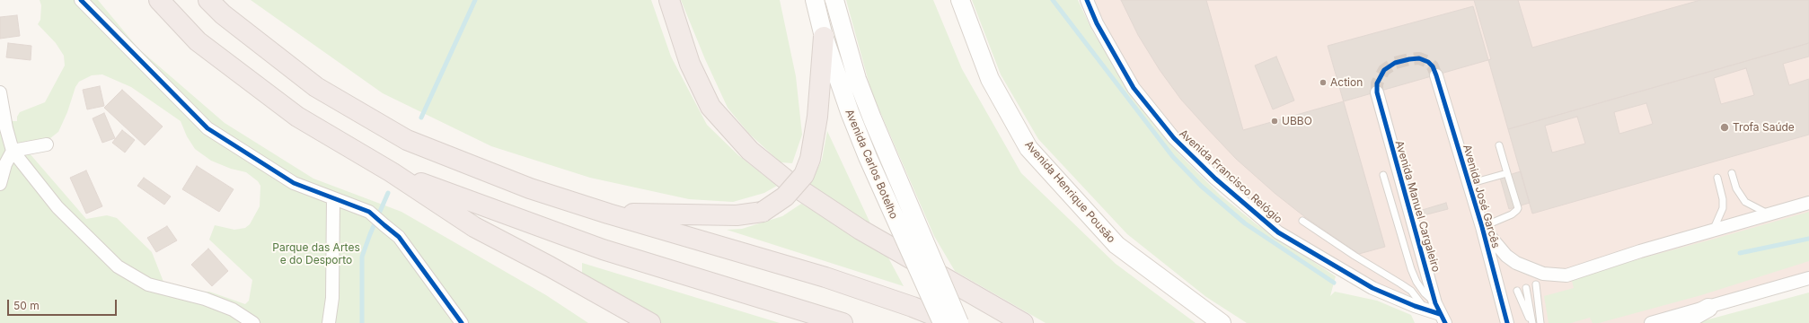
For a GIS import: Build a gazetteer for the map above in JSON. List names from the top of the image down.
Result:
{
  "streets": {
    "main road": ["Avenida Carlos Botelho", "Avenida Henrique Pousão"],
    "street": ["Avenida Francisco Relógio", "Avenida José Garcês", "Avenida Manuel Cargaleiro"]
  },
  "crossings": [
    ["Avenida Francisco Relógio", "Avenida Manuel Cargaleiro"]
  ],
  "parks": ["Parque das Artes e do Desporto"],
  "places": ["Action", "UBBO", "Trofa Saúde"],
  "scale_bar": "50 m"
}
